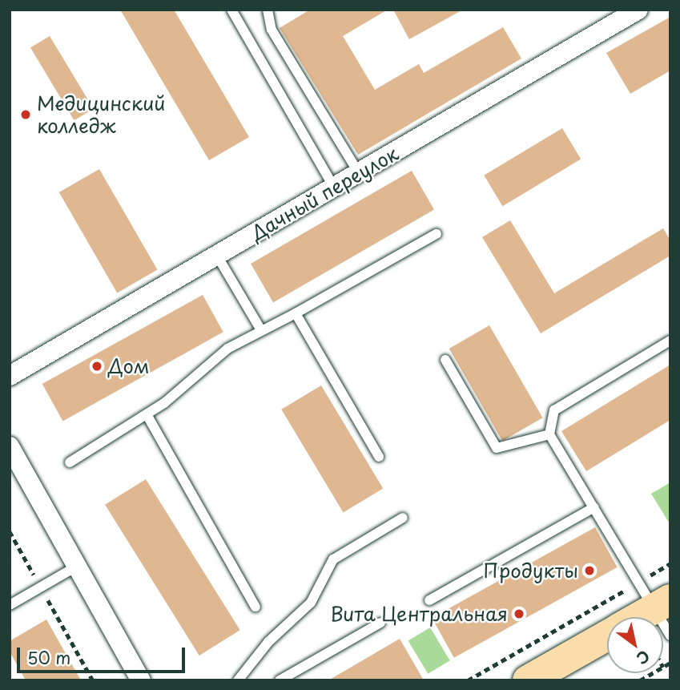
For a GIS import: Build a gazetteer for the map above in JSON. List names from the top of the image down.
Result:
{
  "streets": {
    "street": ["Дачный переулок"]
  },
  "places": [
    "Медицинский колледж",
    "Дом",
    "Продукты",
    "Вита Центральная"
  ],
  "scale_bar": "50 m",
  "north": "bottom right"
}
